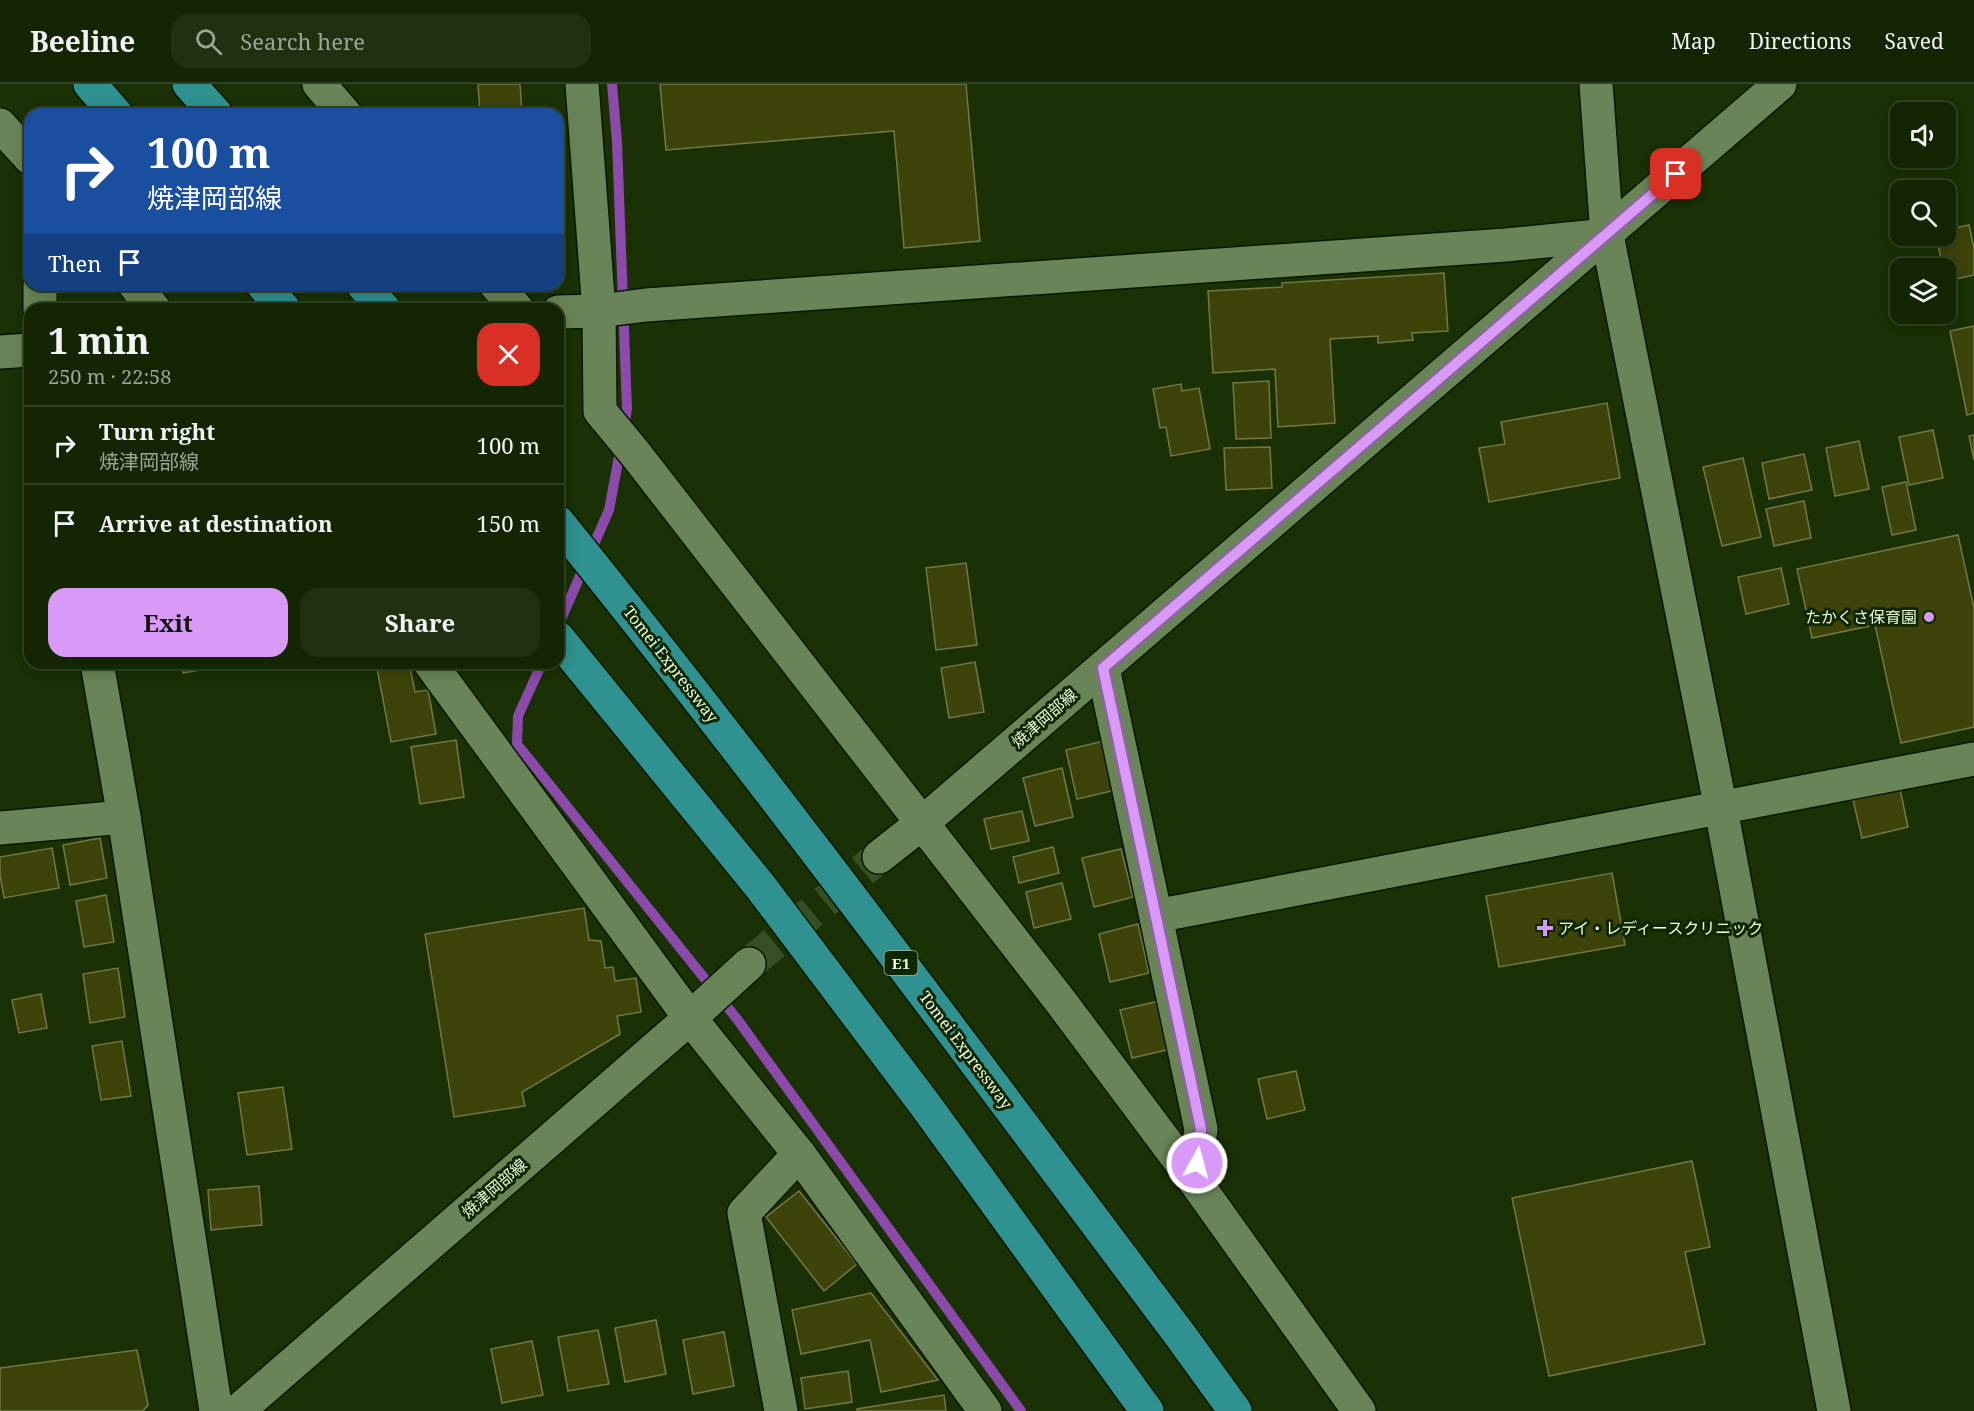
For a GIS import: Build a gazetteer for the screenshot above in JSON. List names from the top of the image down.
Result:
{
  "streets": {
    "highway": ["Tomei Expressway", "E1"],
    "street": ["焼津岡部線"]
  },
  "places": {
    "other": ["たかくさ保育園"],
    "health": ["アイ・レディースクリニック"]
  },
  "page": {
    "header": "Beeline",
    "search": "Search here",
    "nav": ["Map", "Directions", "Saved"],
    "turn": ["100 m", "焼津岡部線"],
    "then": "Then",
    "heading": ["1 min", "250 m · 22:58"],
    "list": [
      {
        "name": "Turn right",
        "note": "焼津岡部線",
        "value": "100 m"
      },
      {
        "name": "Arrive at destination",
        "value": "150 m"
      }
    ],
    "buttons": ["Exit", "Share"]
  }
}
